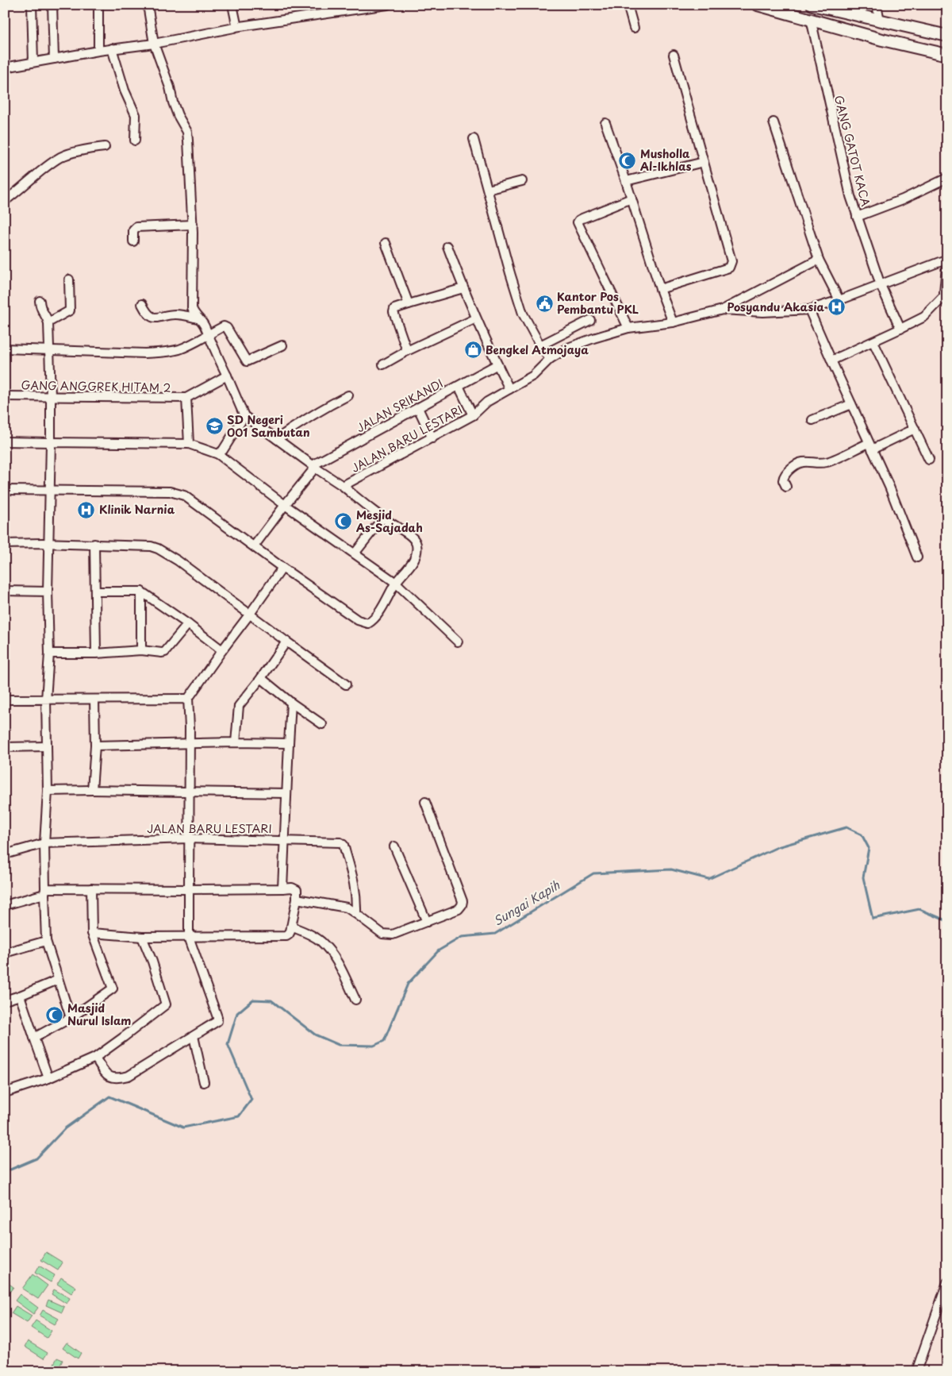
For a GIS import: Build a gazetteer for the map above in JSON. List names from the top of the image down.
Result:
{
  "streets": {
    "street": [
      "GANG GATOT KACA",
      "GANG ANGGREK HITAM 2",
      "JALAN SRIKANDI",
      "JALAN BARU LESTARI"
    ]
  },
  "crossings": [
    ["GANG GATOT KACA", "JALAN BARU LESTARI"]
  ],
  "water": ["Sungai Kapih"],
  "places": {
    "mosque": ["Musholla Al-Ikhlas", "Mesjid As-Sajadah", "Masjid Nurul Islam"],
    "public building": ["Kantor Pos Pembantu PKL"],
    "hospital": ["Posyandu Akasia", "Klinik Narnia"],
    "shop": ["Bengkel Atmojaya"],
    "school or university": ["SD Negeri 001 Sambutan"]
  }
}
